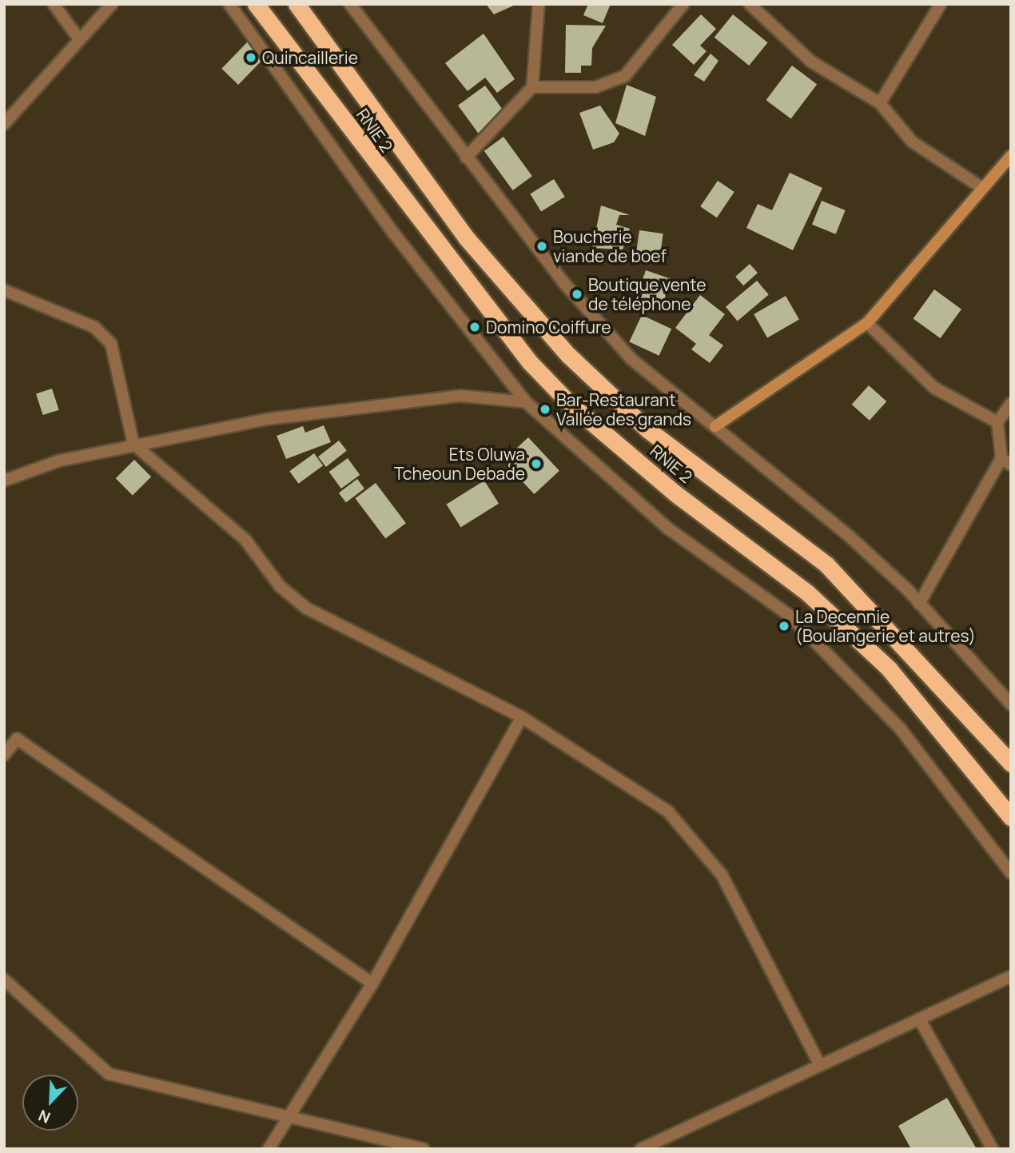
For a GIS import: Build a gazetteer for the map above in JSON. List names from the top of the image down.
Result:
{
  "streets": {
    "highway": ["RNIE 2"]
  },
  "places": [
    "Quincaillerie",
    "Boucherie viande de boef",
    "Boutique vente de téléphone",
    "Domino Coiffure",
    "Bar-Restaurant Vallée des grands",
    "Ets Oluwa Tcheoun Debade",
    "La Decennie (Boulangerie et autres)"
  ],
  "north": "bottom left"
}
